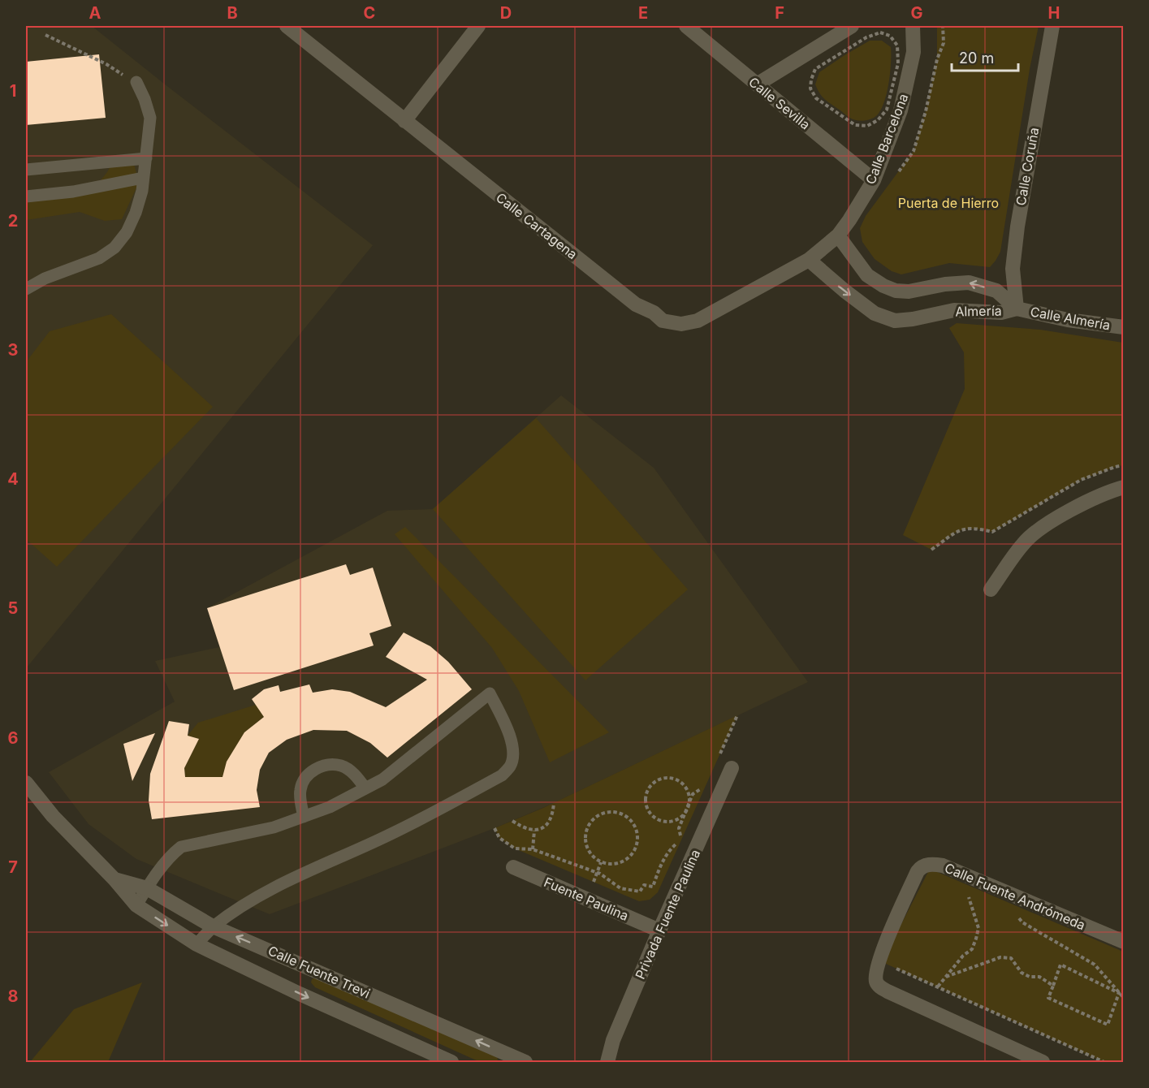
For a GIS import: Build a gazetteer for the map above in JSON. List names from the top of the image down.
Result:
{
  "streets": {
    "street": [
      "Calle Sevilla",
      "Calle Barcelona",
      "Calle Coruña",
      "Calle Cartagena",
      "Almería",
      "Calle Almería",
      "Calle Fuente Andrómeda",
      "Fuente Paulina",
      "Privada Fuente Paulina",
      "Calle Fuente Trevi"
    ]
  },
  "crossings": [
    ["Calle Sevilla", "Calle Barcelona"],
    ["Calle Barcelona", "Calle Cartagena"],
    ["Calle Barcelona", "Almería"],
    ["Calle Coruña", "Almería"],
    ["Calle Coruña", "Calle Almería"],
    ["Calle Cartagena", "Almería"],
    ["Almería", "Calle Almería"],
    ["Fuente Paulina", "Privada Fuente Paulina"]
  ],
  "parks": ["Puerta de Hierro"],
  "scale_bar": "20 m",
  "grid": {
    "columns": [
      "A",
      "B",
      "C",
      "D",
      "E",
      "F",
      "G",
      "H"
    ],
    "rows": [
      "1",
      "2",
      "3",
      "4",
      "5",
      "6",
      "7",
      "8"
    ]
  }
}
